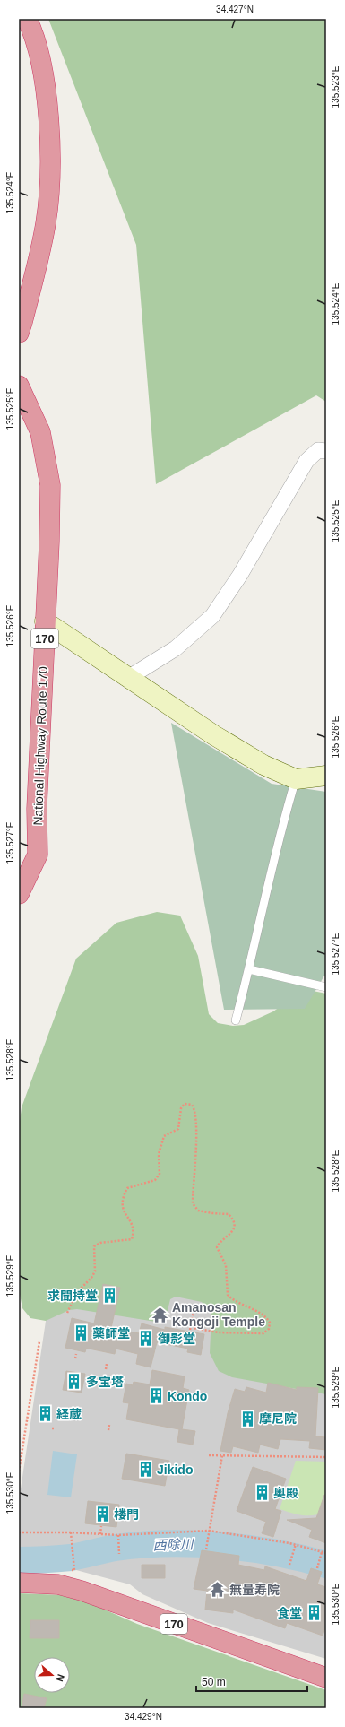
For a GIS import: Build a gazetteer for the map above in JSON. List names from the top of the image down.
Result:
{
  "streets": {
    "highway": ["170", "National Highway Route 170"]
  },
  "water": ["西除川"],
  "places": {
    "building": [
      "求聞持堂",
      "薬師堂",
      "御影堂",
      "多宝塔",
      "Kondo",
      "経蔵",
      "摩尼院",
      "Jikido",
      "奥殿",
      "楼門",
      "食堂"
    ],
    "temple": ["Amanosan Kongoji Temple", "無量寿院"]
  },
  "scale_bar": "50 m",
  "north": "right",
  "coordinates": [
    "34.427°N",
    "135.523°E",
    "135.524°E",
    "135.525°E",
    "135.526°E",
    "135.527°E",
    "135.528°E",
    "135.529°E",
    "135.530°E",
    "34.429°N"
  ]
}
